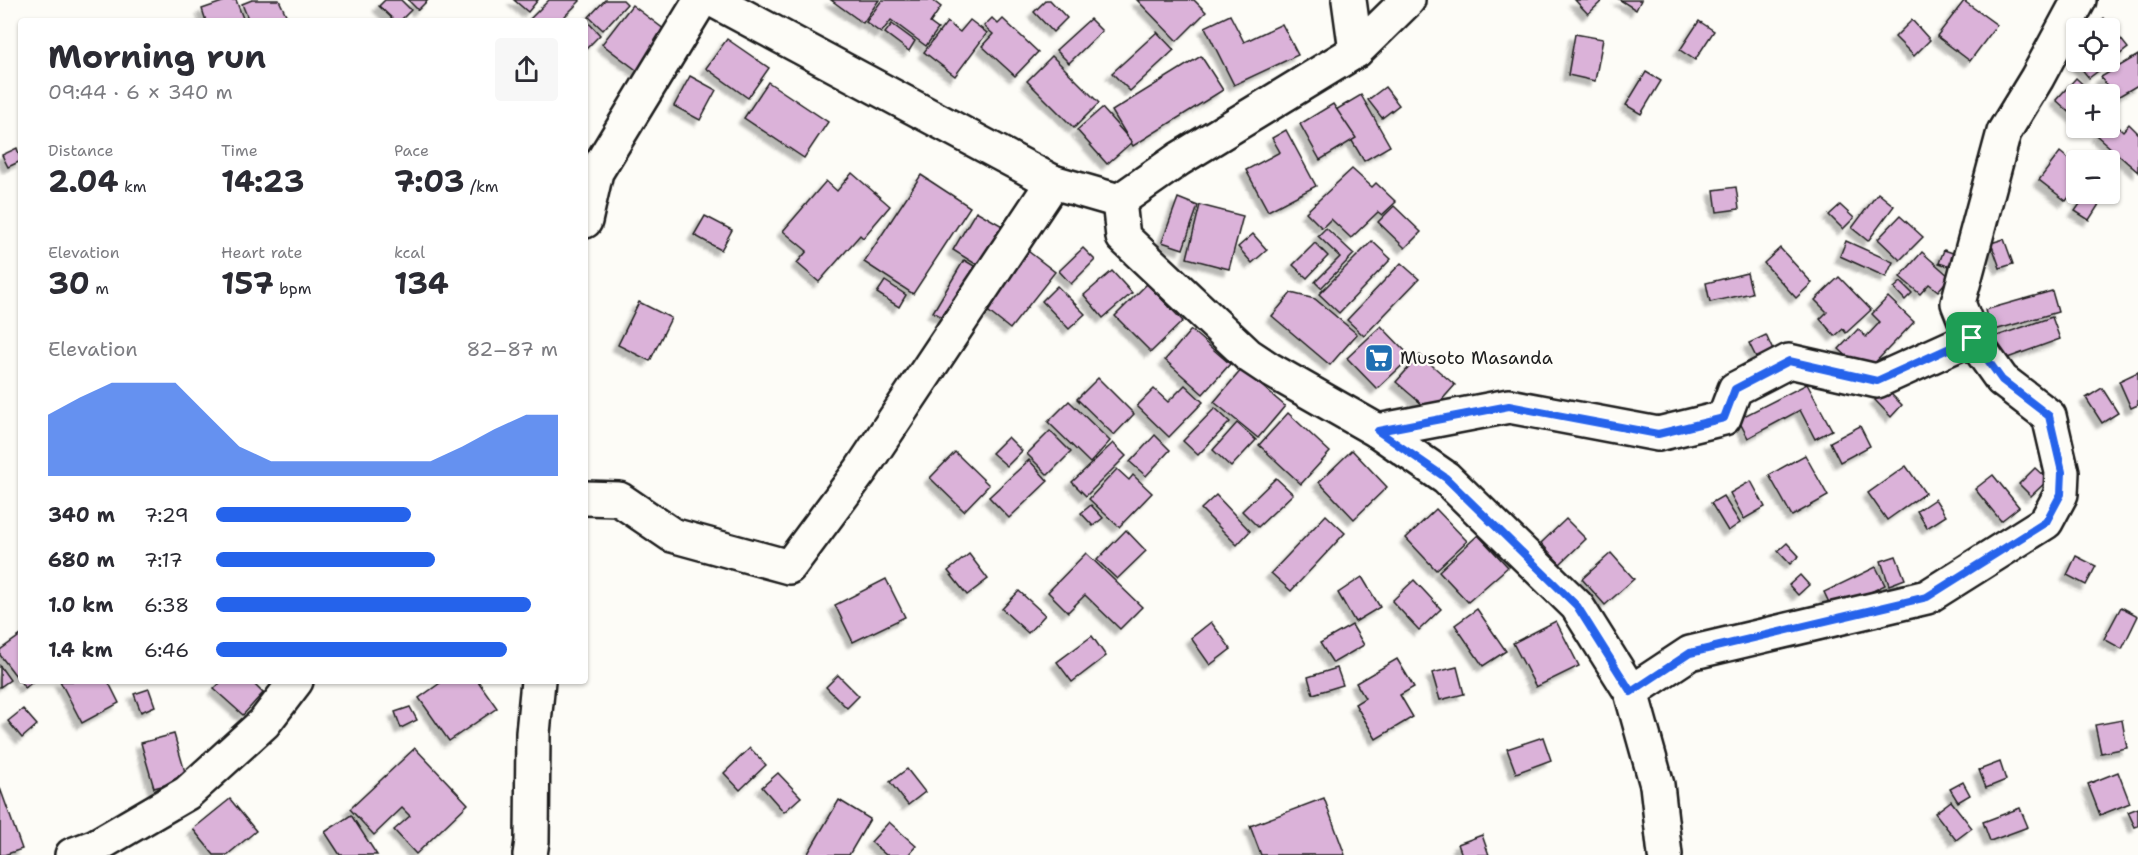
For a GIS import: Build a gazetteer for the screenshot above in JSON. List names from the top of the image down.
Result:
{
  "places": {
    "supermarket": ["Musoto Masanda"]
  },
  "page": {
    "map_buttons": ["+", "−"],
    "heading": ["Morning run", "09:44 · 6 × 340 m"],
    "stats": [
      ["Distance", "2.04 km"],
      ["Time", "14:23"],
      ["Pace", "7:03 /km"],
      ["Elevation", "30 m"],
      ["Heart rate", "157 bpm"],
      ["kcal", "134"]
    ],
    "chart": ["Elevation", "82–87 m"],
    "list": [
      {
        "name": "340 m",
        "note": "7:29"
      },
      {
        "name": "680 m",
        "note": "7:17"
      },
      {
        "name": "1.0 km",
        "note": "6:38"
      },
      {
        "name": "1.4 km",
        "note": "6:46"
      }
    ]
  }
}
